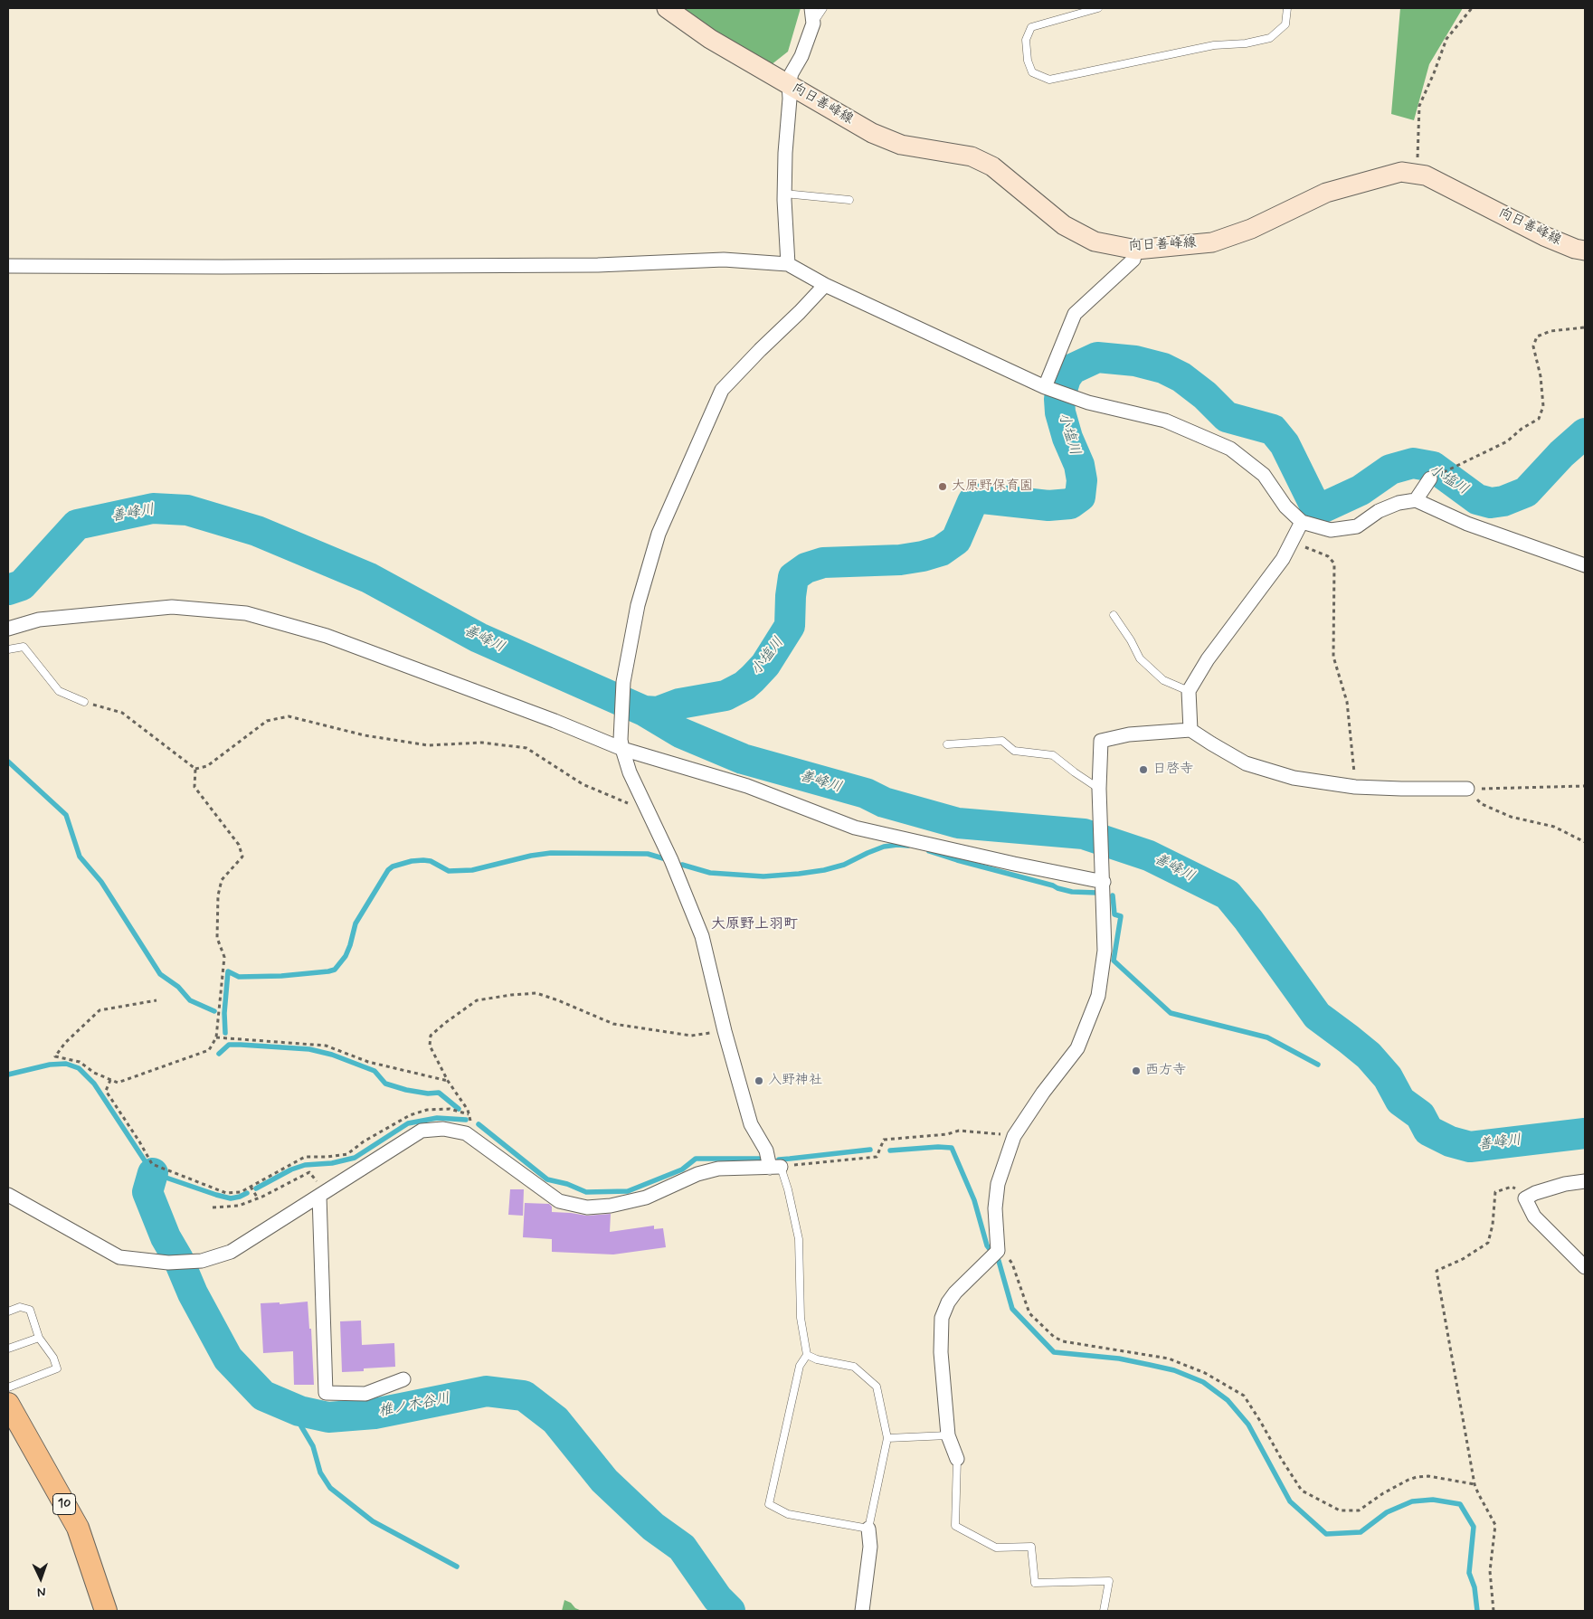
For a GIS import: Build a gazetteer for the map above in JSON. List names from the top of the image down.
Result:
{
  "streets": {
    "main road": ["向日善峰線", "10"]
  },
  "districts": ["大原野上羽町"],
  "water": ["小塩川", "善峰川", "椎ノ木谷川"],
  "places": [
    "大原野保育園",
    "日啓寺",
    "西方寺",
    "入野神社"
  ],
  "north": "bottom"
}
